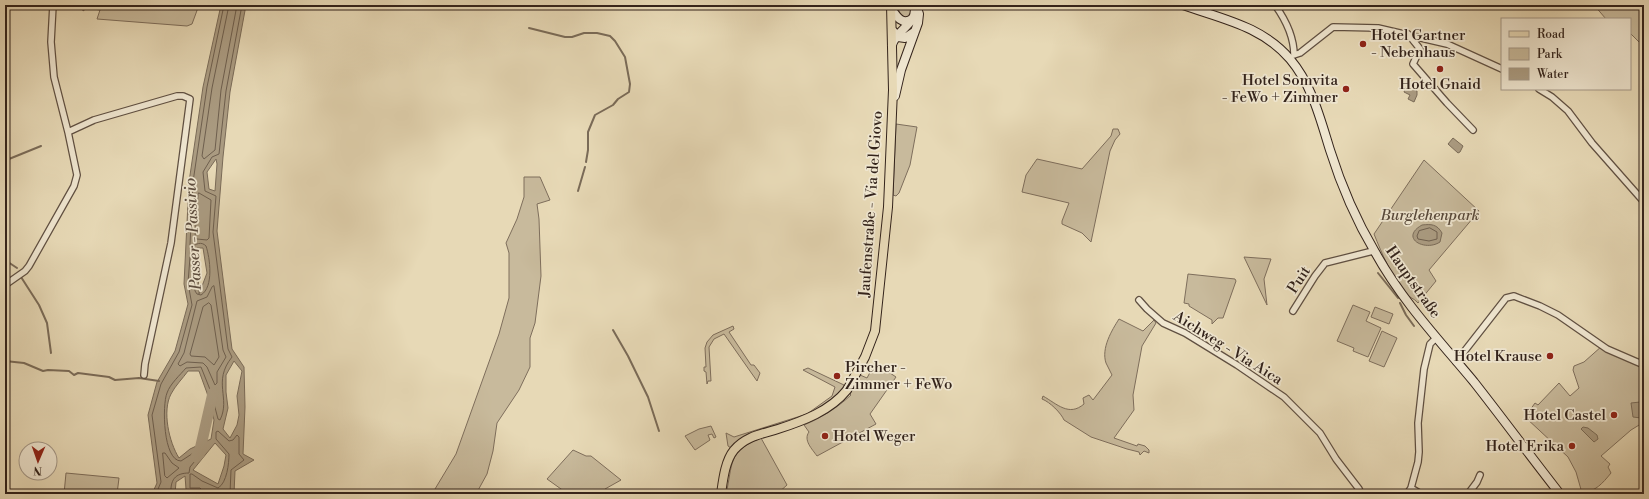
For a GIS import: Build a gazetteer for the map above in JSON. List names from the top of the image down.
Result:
{
  "streets": {
    "main road": ["Jaufenstraße - Via del Giovo"],
    "street": ["Puit", "Hauptstraße", "Aichweg - Via Aica"]
  },
  "crossings": [
    ["Puit", "Hauptstraße"]
  ],
  "water": ["Passer - Passirio"],
  "parks": ["Burglehenpark"],
  "places": [
    "Hotel Gartner - Nebenhaus",
    "Hotel Gnaid",
    "Hotel Somvita - FeWo + Zimmer",
    "Hotel Krause",
    "Pircher - Zimmer + FeWo",
    "Hotel Castel",
    "Hotel Weger",
    "Hotel Erika"
  ],
  "legend": ["Road", "Park", "Water"],
  "north": "bottom"
}
